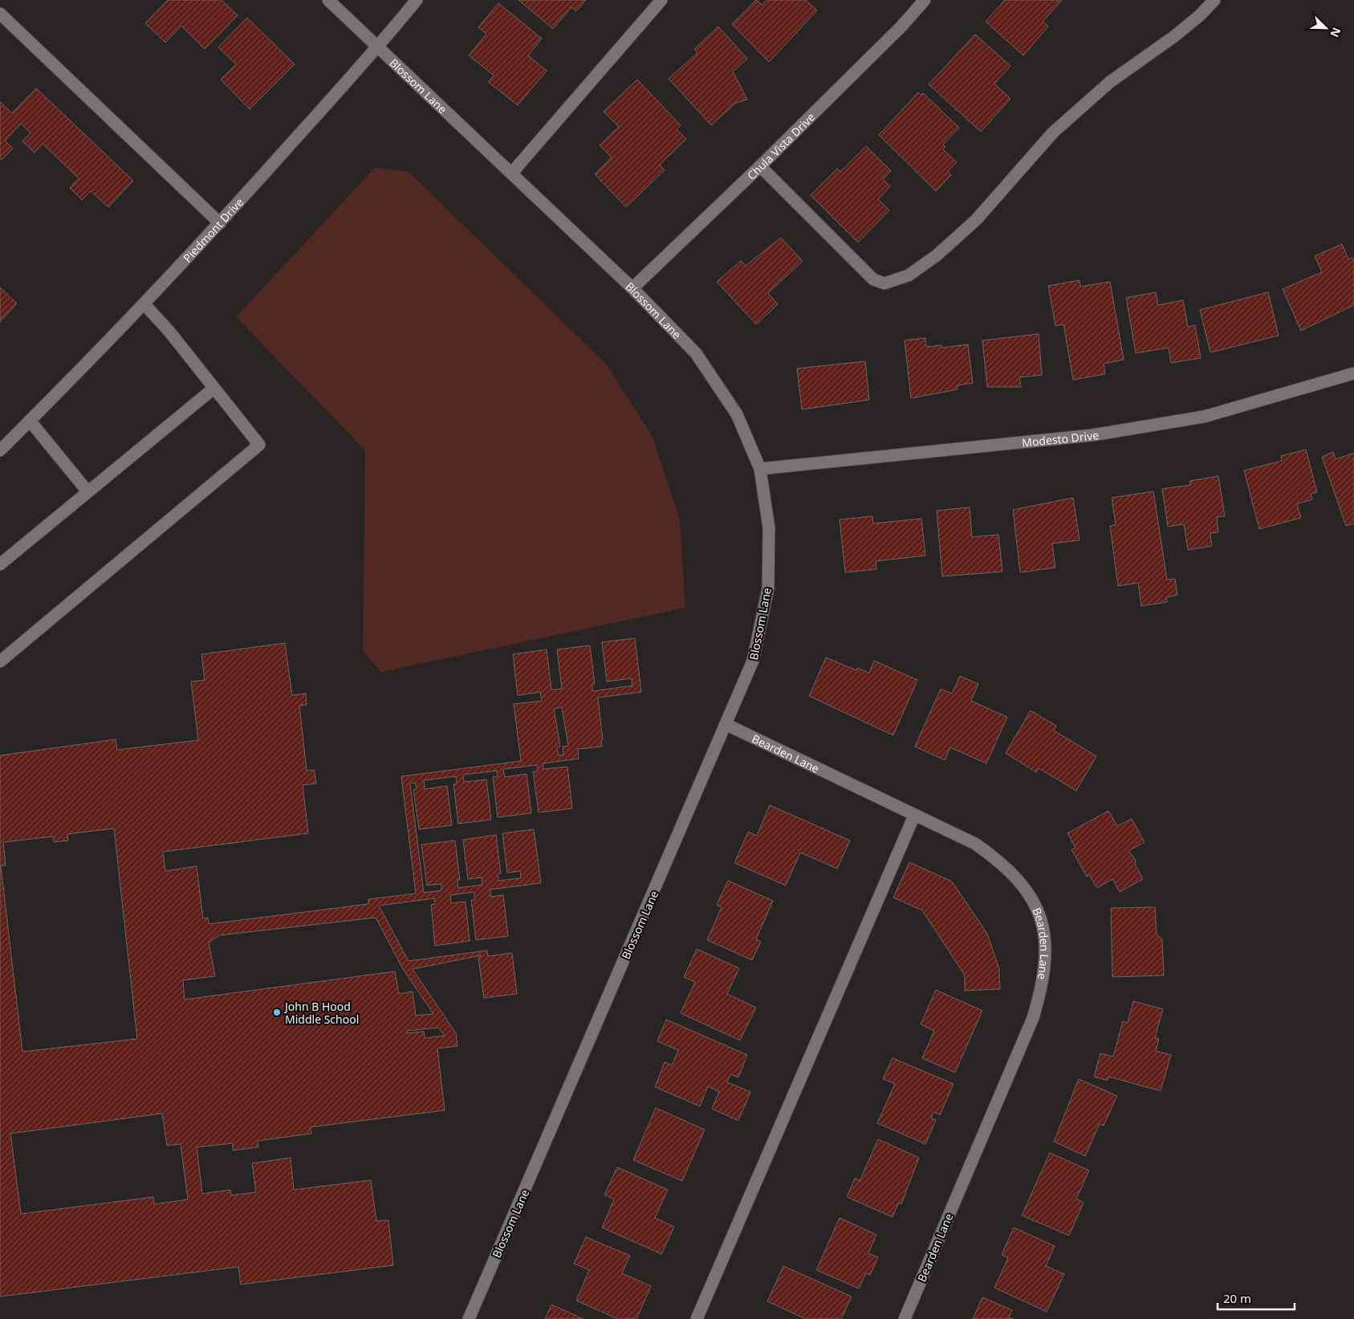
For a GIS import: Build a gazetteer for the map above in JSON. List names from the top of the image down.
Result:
{
  "streets": {
    "street": [
      "Blossom Lane",
      "Chula Vista Drive",
      "Piedmont Drive",
      "Modesto Drive",
      "Bearden Lane"
    ]
  },
  "crossings": [
    ["Blossom Lane", "Chula Vista Drive"],
    ["Blossom Lane", "Piedmont Drive"],
    ["Blossom Lane", "Modesto Drive"],
    ["Blossom Lane", "Bearden Lane"]
  ],
  "places": ["John B Hood Middle School"],
  "scale_bar": "20 m",
  "north": "bottom right"
}
